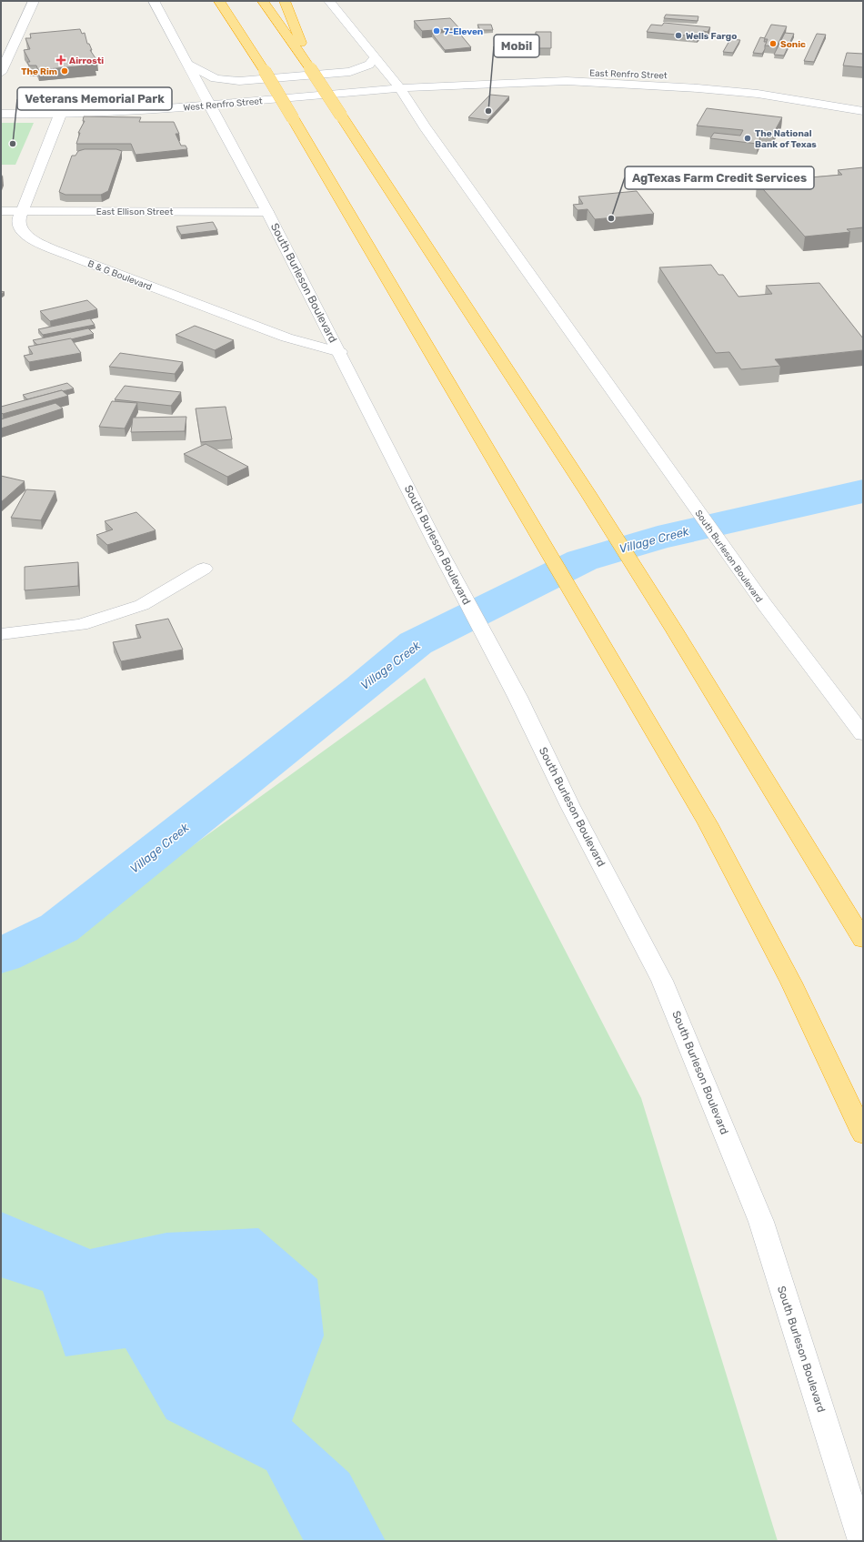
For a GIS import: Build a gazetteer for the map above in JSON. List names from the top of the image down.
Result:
{
  "streets": {
    "main road": [
      "East Renfro Street",
      "West Renfro Street",
      "East Ellison Street",
      "B & G Boulevard",
      "South Burleson Boulevard"
    ]
  },
  "crossings": [
    ["East Renfro Street", "West Renfro Street"],
    ["East Renfro Street", "South Burleson Boulevard"],
    ["West Renfro Street", "B & G Boulevard"],
    ["West Renfro Street", "South Burleson Boulevard"],
    ["East Ellison Street", "B & G Boulevard"],
    ["East Ellison Street", "South Burleson Boulevard"],
    ["B & G Boulevard", "South Burleson Boulevard"]
  ],
  "water": ["Village Creek"],
  "places": {
    "other": [
      "7-Eleven",
      "Wells Fargo",
      "Sonic",
      "The Rim",
      "Mobil",
      "The National Bank of Texas",
      "Veterans Memorial Park",
      "AgTexas Farm Credit Services"
    ],
    "health": ["Airrosti"]
  }
}
